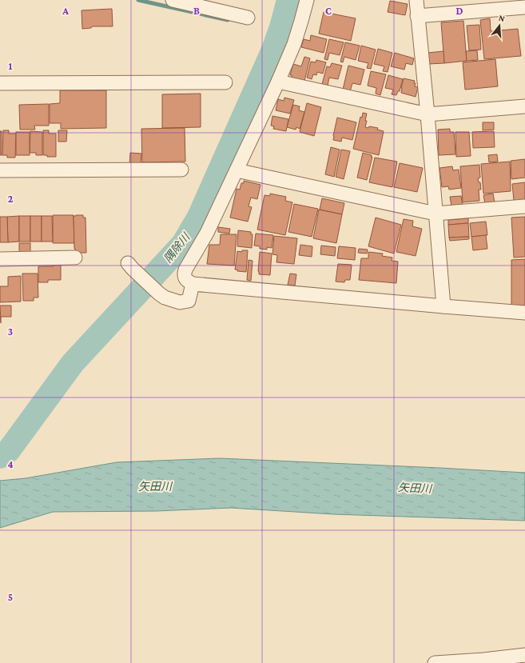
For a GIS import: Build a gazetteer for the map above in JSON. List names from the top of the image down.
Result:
{
  "water": ["隅除川", "矢田川"],
  "north": "top",
  "grid": {
    "columns": [
      "A",
      "B",
      "C",
      "D"
    ],
    "rows": [
      "1",
      "2",
      "3",
      "4",
      "5"
    ]
  }
}
